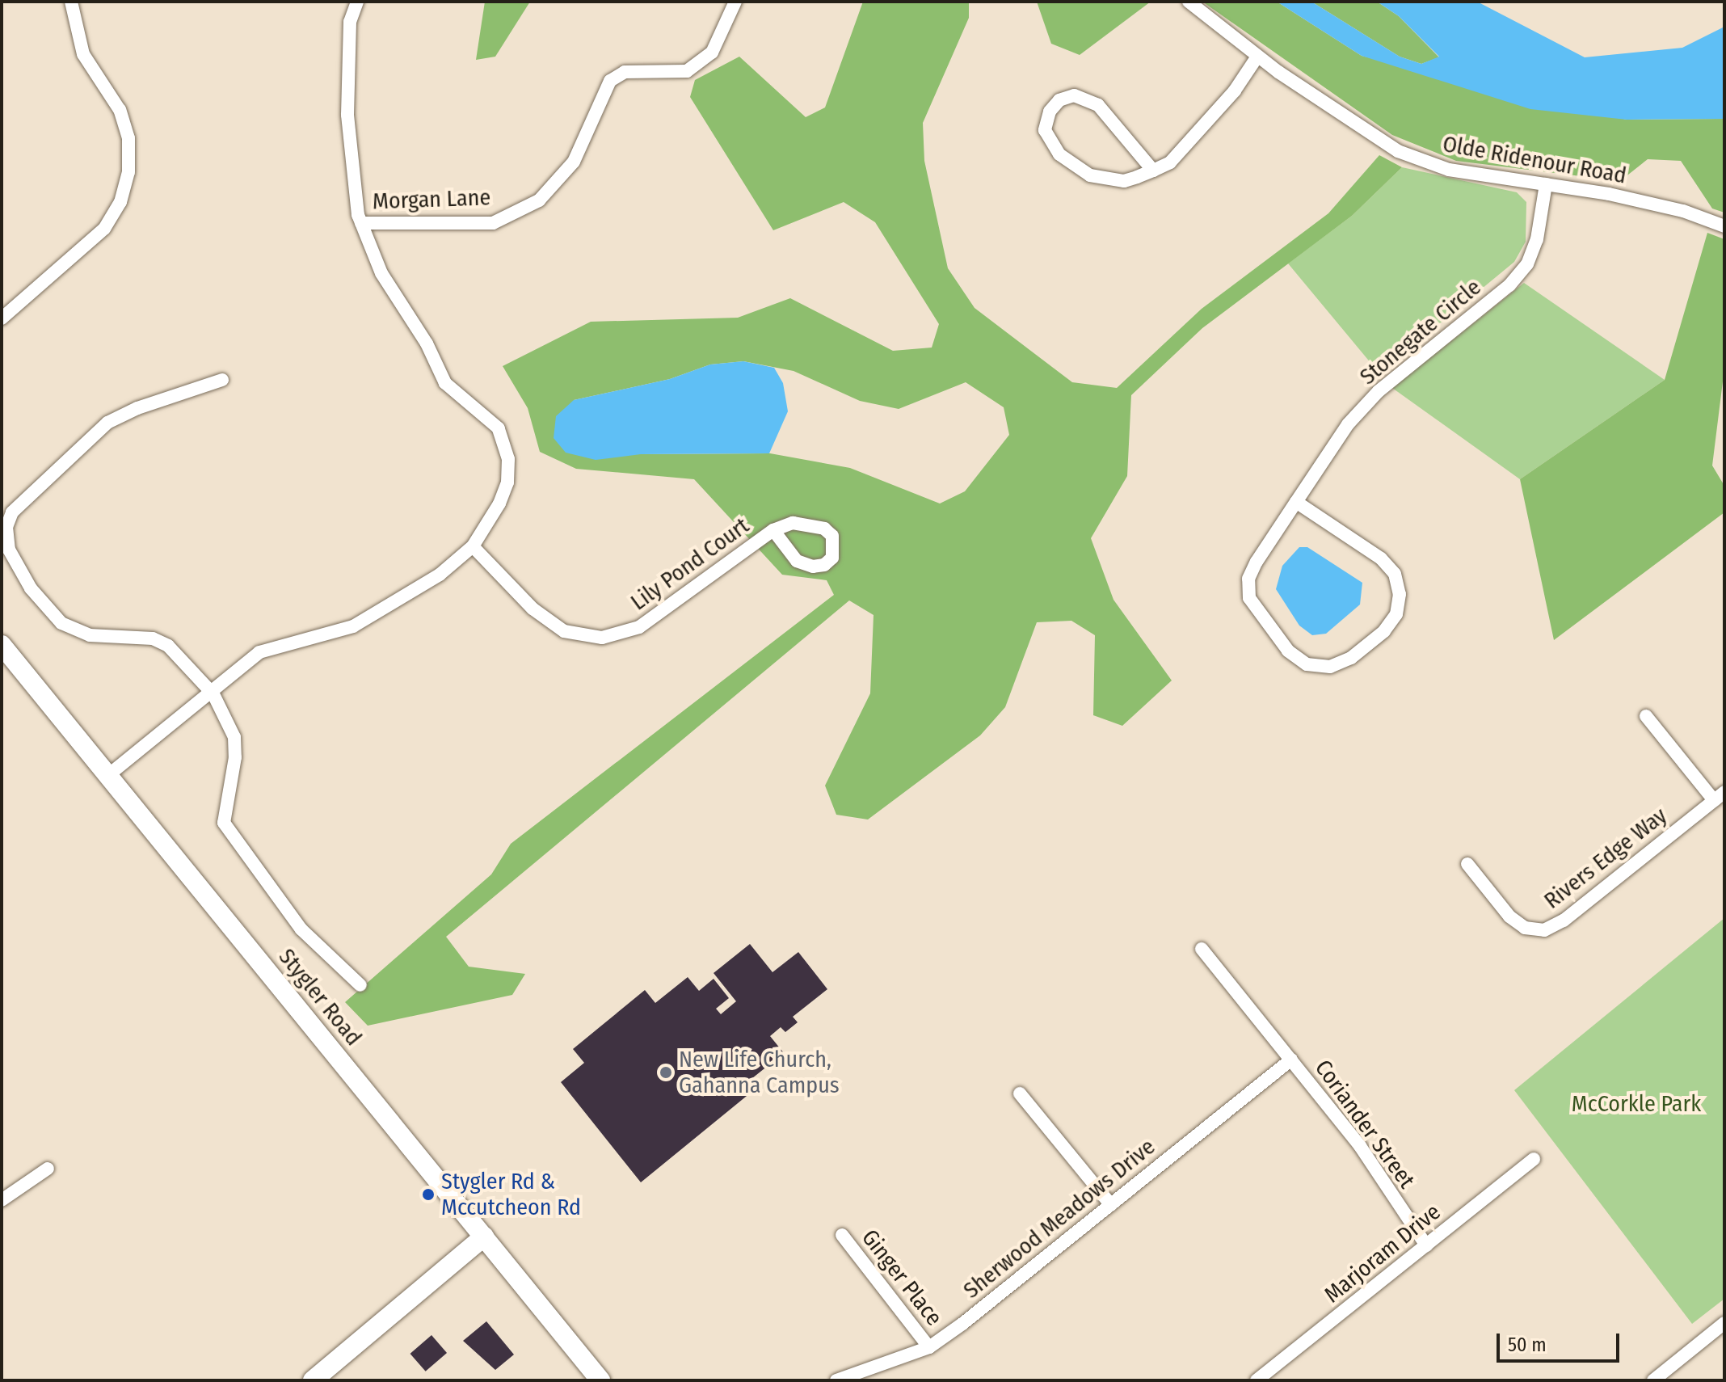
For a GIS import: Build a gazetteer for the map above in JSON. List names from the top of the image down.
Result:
{
  "streets": {
    "main road": ["Stygler Road"],
    "street": [
      "Olde Ridenour Road",
      "Morgan Lane",
      "Stonegate Circle",
      "Lily Pond Court",
      "Rivers Edge Way",
      "Coriander Street",
      "Sherwood Meadows Drive",
      "Marjoram Drive",
      "Ginger Place"
    ]
  },
  "crossings": [
    ["Olde Ridenour Road", "Stonegate Circle"],
    ["Coriander Street", "Sherwood Meadows Drive"],
    ["Coriander Street", "Marjoram Drive"],
    ["Sherwood Meadows Drive", "Ginger Place"]
  ],
  "parks": ["McCorkle Park"],
  "places": ["New Life Church, Gahanna Campus", "Stygler Rd & Mccutcheon Rd"],
  "scale_bar": "50 m"
}
